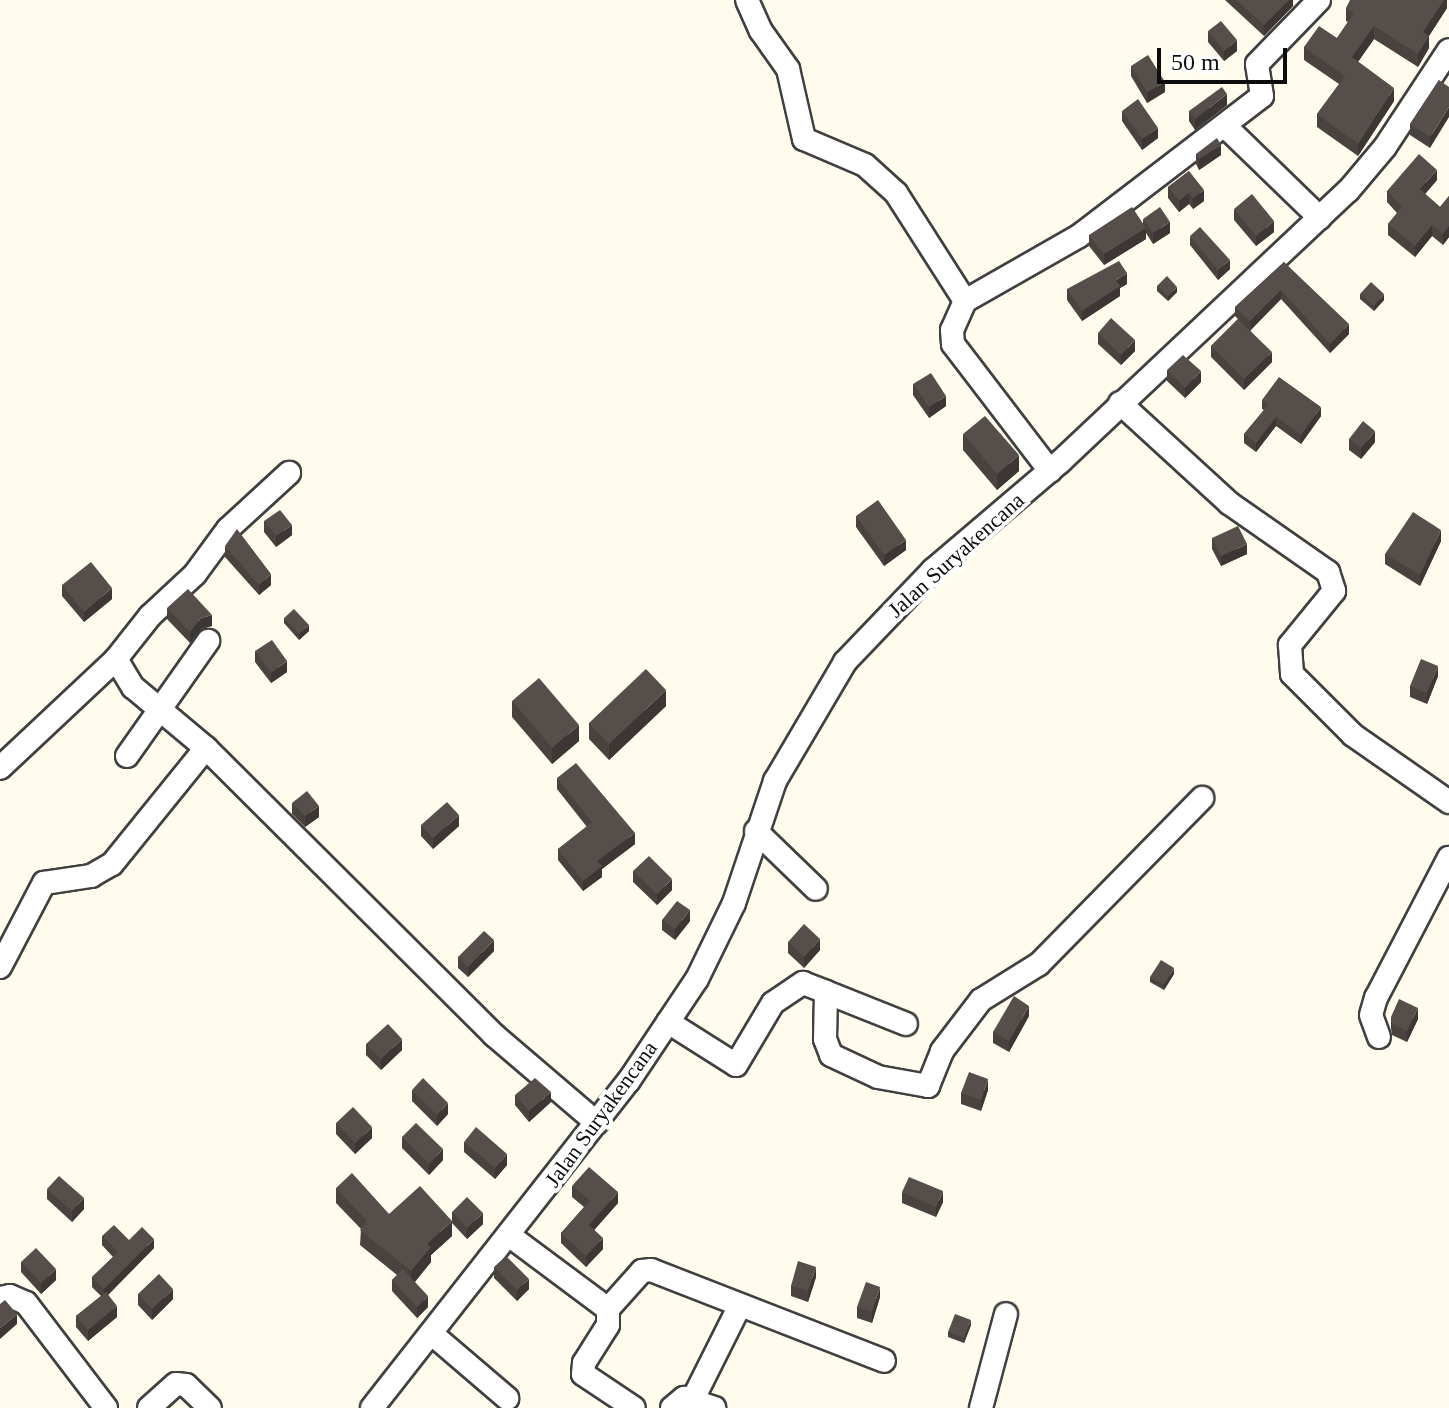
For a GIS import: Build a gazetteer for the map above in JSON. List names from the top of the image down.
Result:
{
  "streets": {
    "street": ["Jalan Suryakencana"]
  },
  "scale_bar": "50 m"
}
